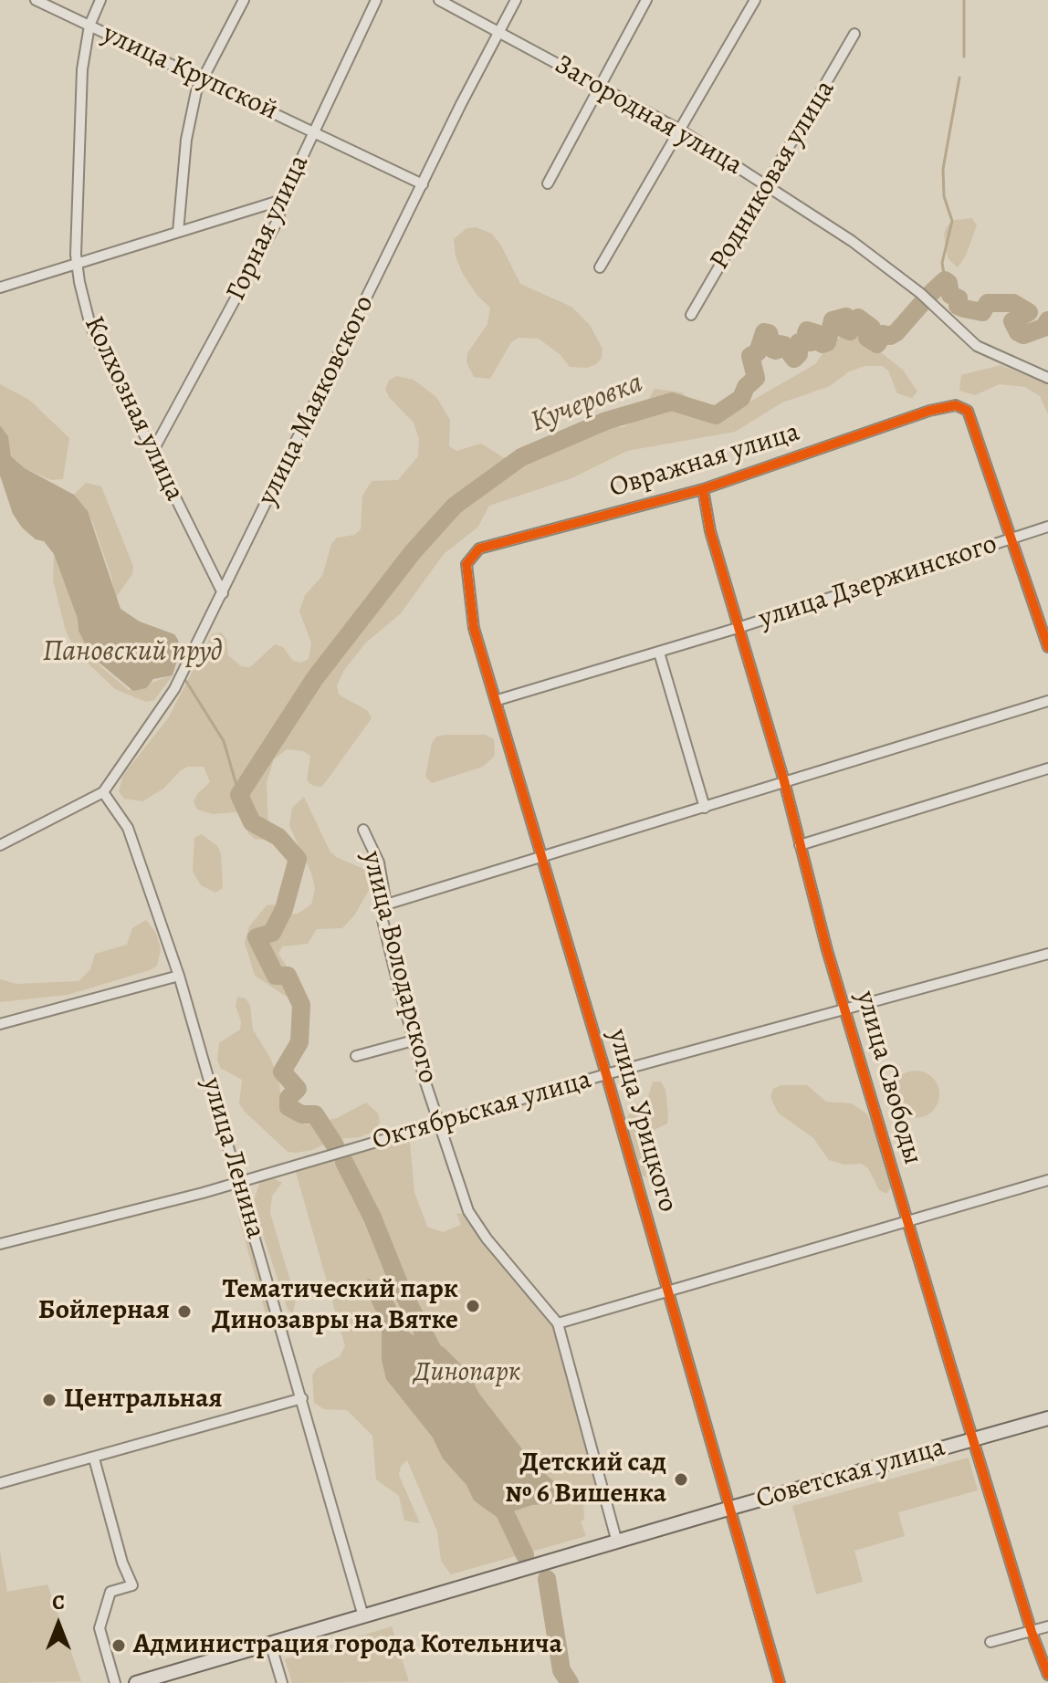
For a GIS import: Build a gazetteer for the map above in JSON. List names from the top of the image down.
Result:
{
  "streets": {
    "main road": ["Советская улица"],
    "street": [
      "улица Крупской",
      "Загородная улица",
      "Родниковая улица",
      "Горная улица",
      "улица Маяковского",
      "Колхозная улица",
      "Овражная улица",
      "улица Дзержинского",
      "улица Володарского",
      "улица Свободы",
      "Октябрьская улица",
      "улица Урицкого",
      "улица Ленина"
    ]
  },
  "crossings": [
    ["улица Крупской", "Горная улица"],
    ["улица Крупской", "улица Маяковского"],
    ["улица Крупской", "Колхозная улица"],
    ["Загородная улица", "Родниковая улица"],
    ["Загородная улица", "улица Маяковского"],
    ["Горная улица", "Колхозная улица"],
    ["улица Маяковского", "Колхозная улица"],
    ["улица Маяковского", "улица Ленина"],
    ["Овражная улица", "улица Дзержинского"],
    ["Овражная улица", "улица Свободы"],
    ["Овражная улица", "улица Урицкого"],
    ["улица Дзержинского", "улица Свободы"],
    ["улица Дзержинского", "улица Урицкого"],
    ["улица Володарского", "Октябрьская улица"],
    ["улица Володарского", "Советская улица"],
    ["улица Свободы", "Октябрьская улица"],
    ["улица Свободы", "Советская улица"],
    ["Октябрьская улица", "улица Урицкого"],
    ["Октябрьская улица", "улица Ленина"],
    ["улица Урицкого", "Советская улица"],
    ["улица Ленина", "Советская улица"]
  ],
  "water": ["Кучеровка", "Пановский пруд"],
  "parks": ["Динопарк"],
  "places": [
    "Тематический парк Динозавры на Вятке",
    "Бойлерная",
    "Центральная",
    "Детский сад № 6 Вишенка",
    "Администрация города Котельнича"
  ],
  "north": "top"
}
